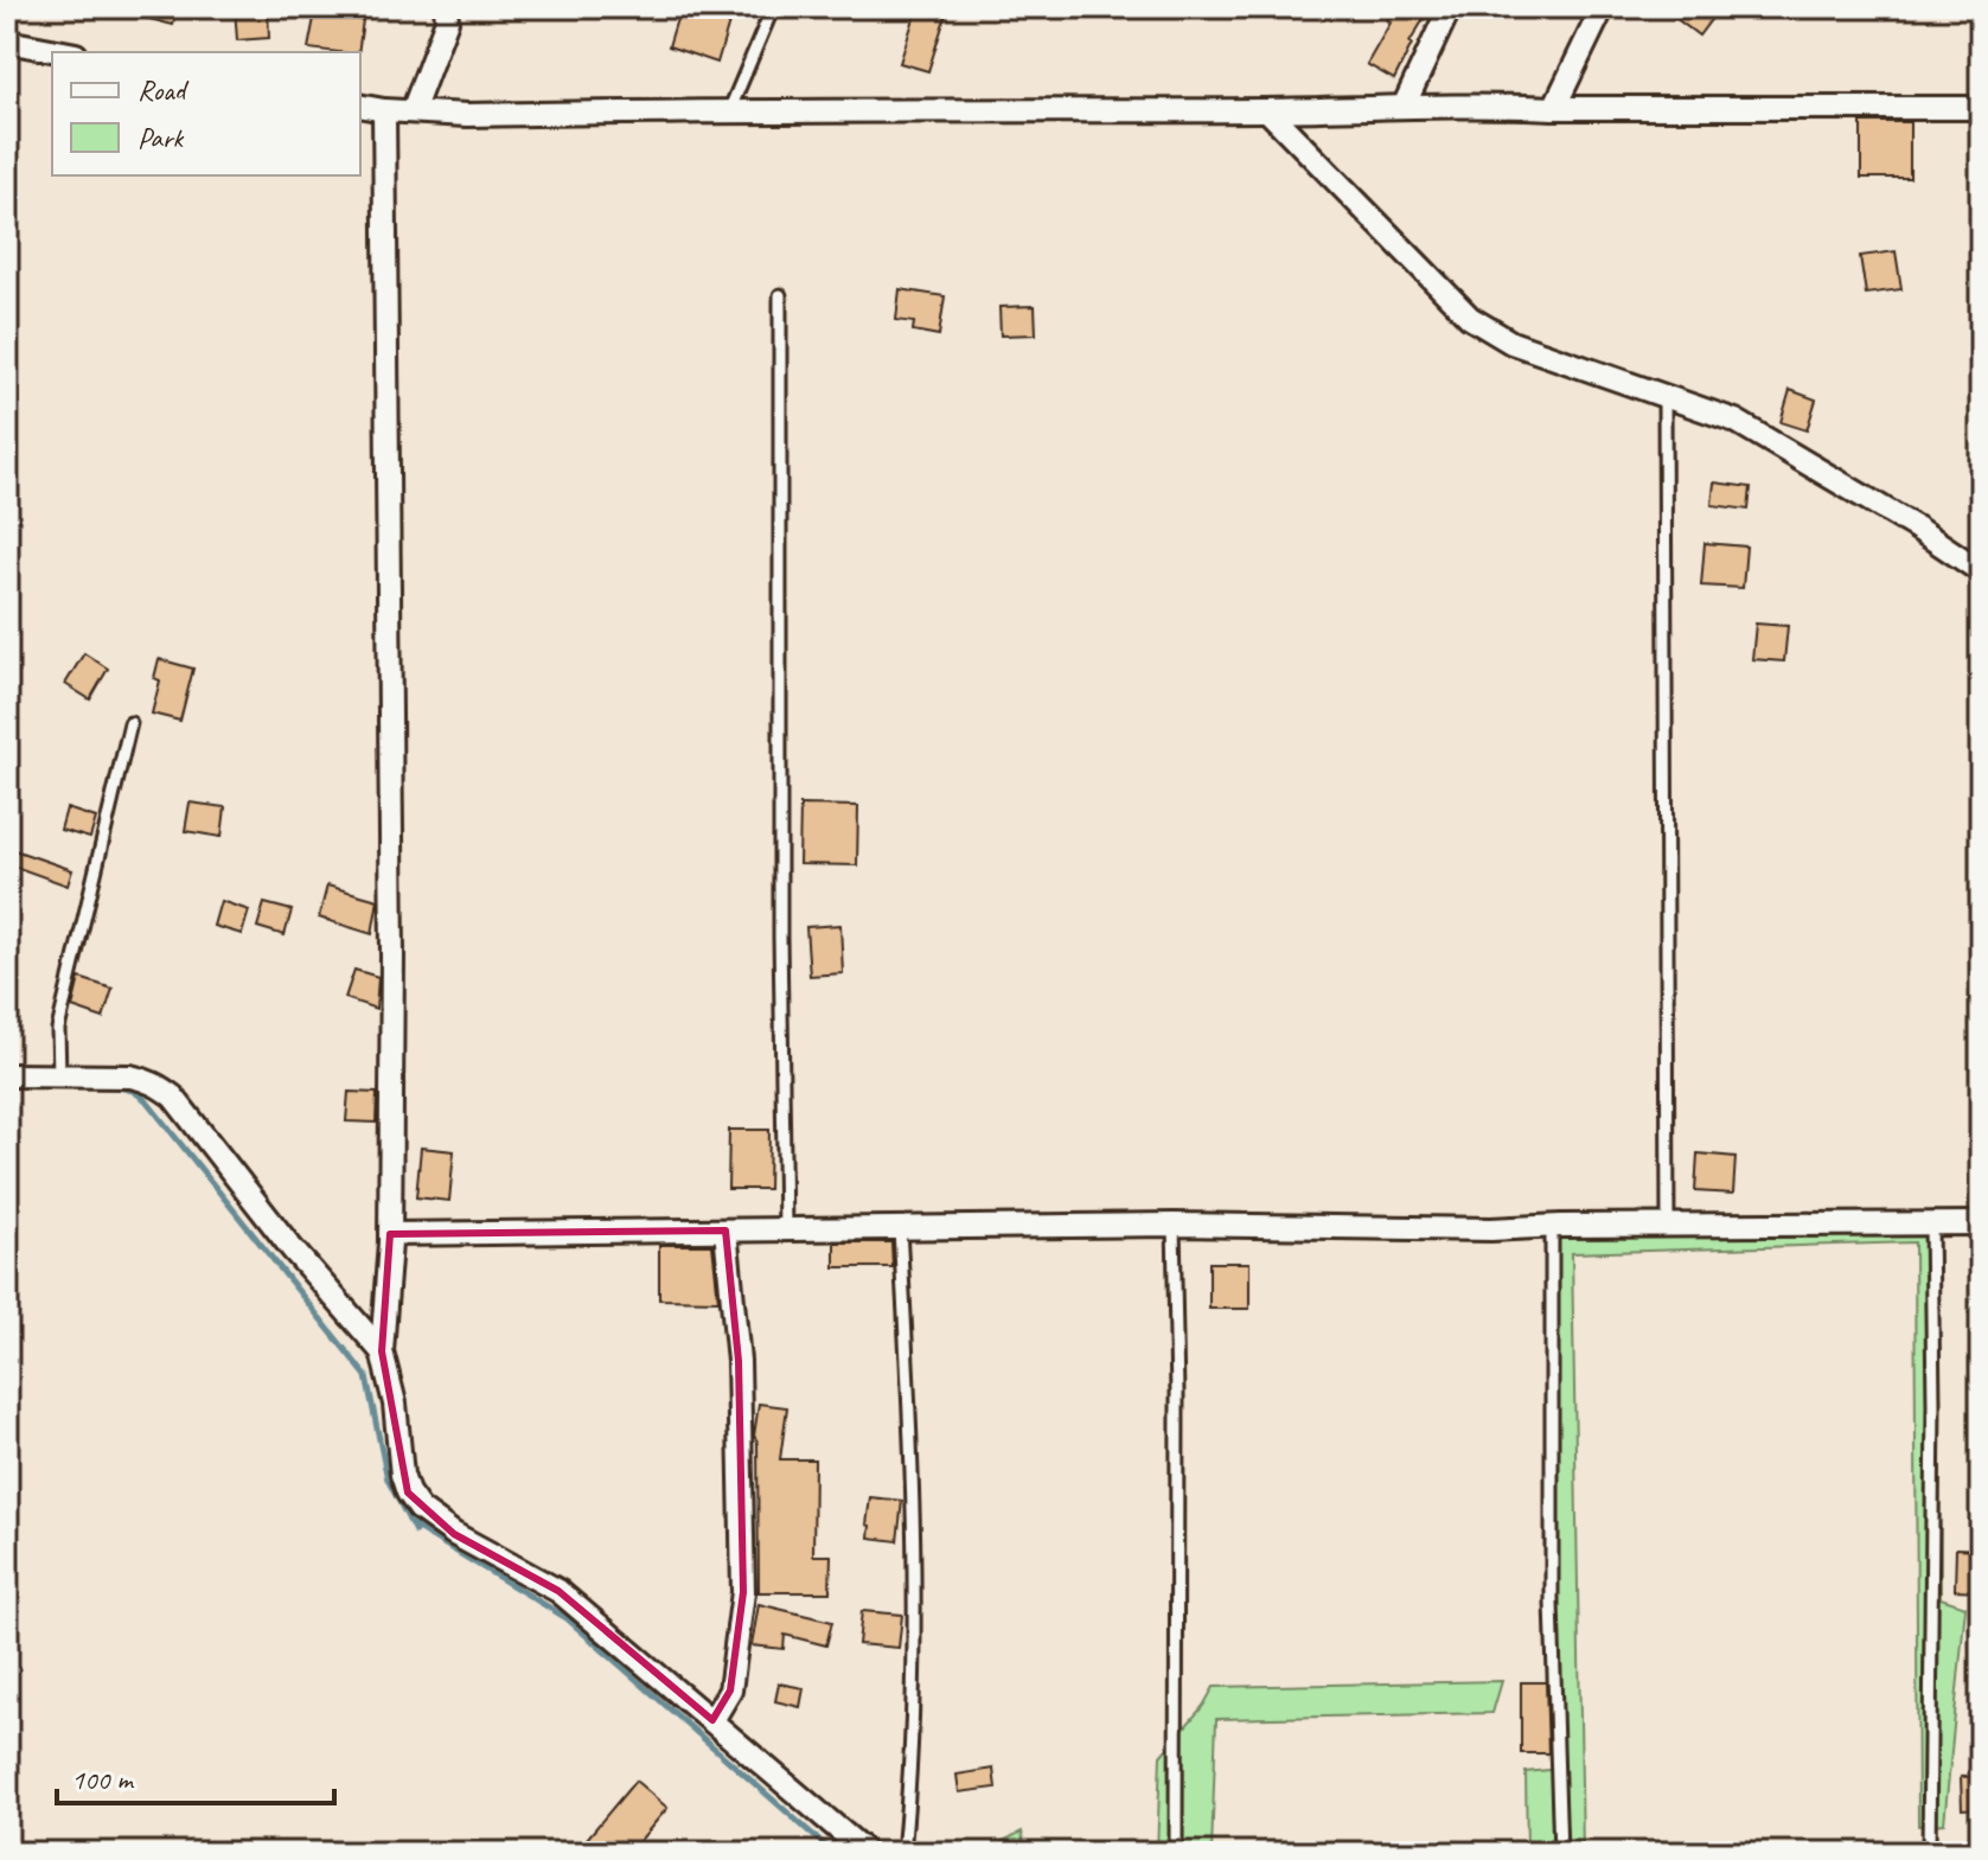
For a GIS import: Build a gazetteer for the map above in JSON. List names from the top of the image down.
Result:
{
  "legend": ["Road", "Park"],
  "scale_bar": "100 m"
}
